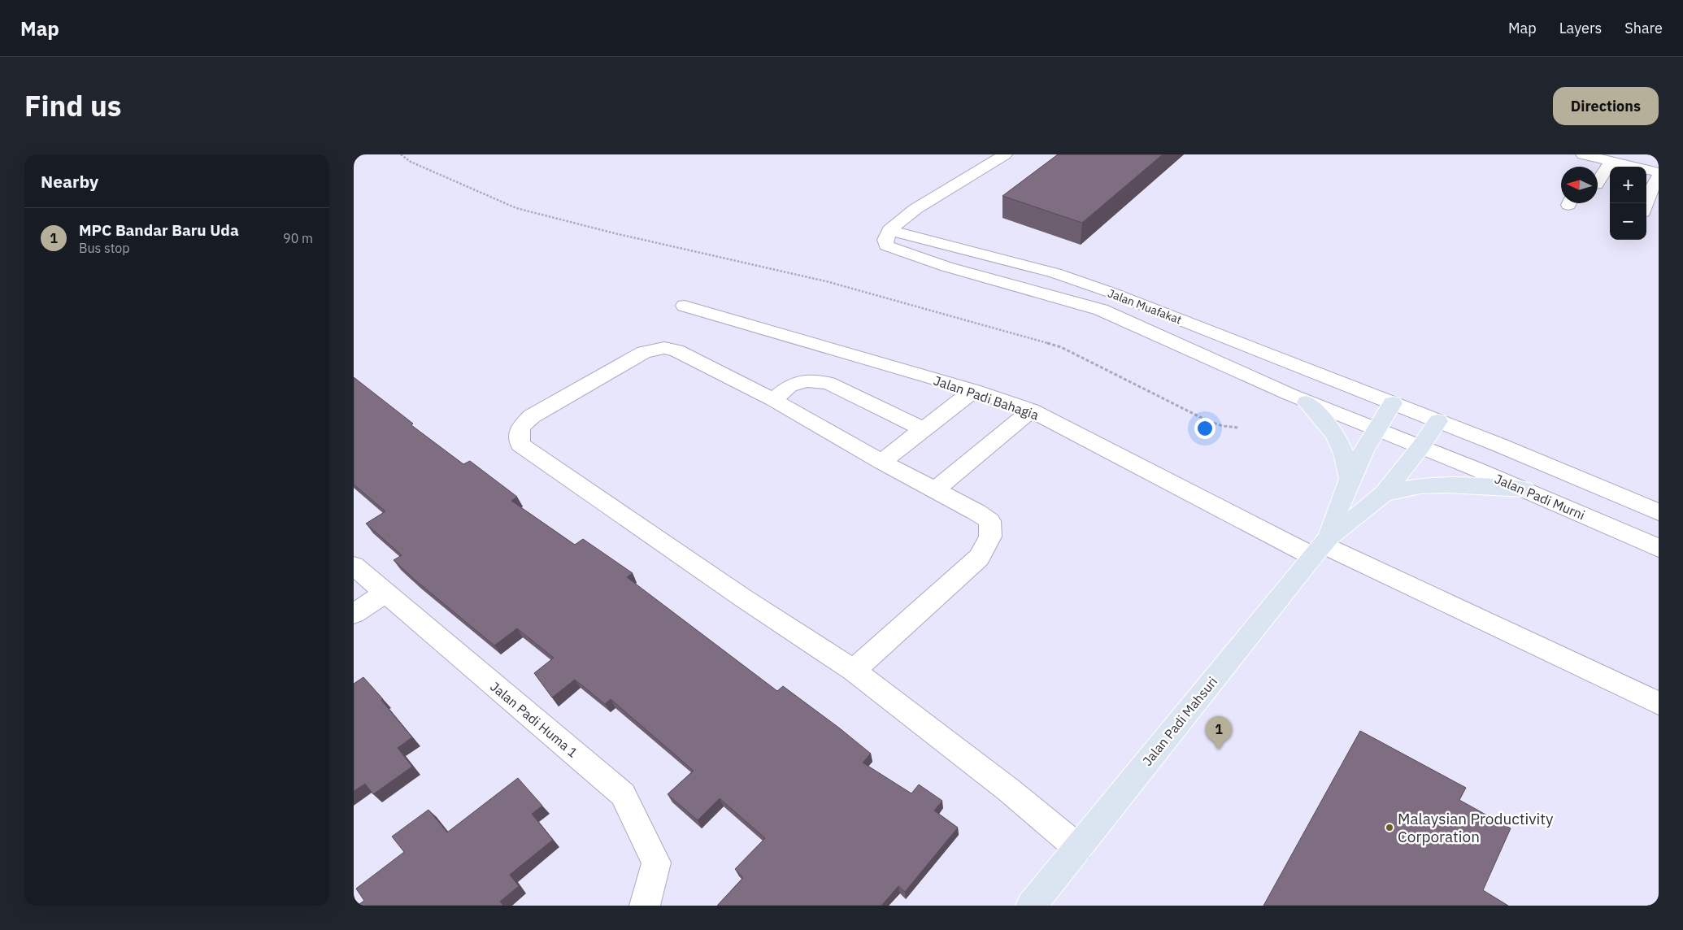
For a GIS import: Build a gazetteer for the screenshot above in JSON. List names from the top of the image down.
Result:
{
  "streets": {
    "main road": ["Jalan Padi Mahsuri"],
    "street": [
      "Jalan Muafakat",
      "Jalan Padi Bahagia",
      "Jalan Padi Murni",
      "Jalan Padi Huma 1"
    ]
  },
  "crossings": [
    ["Jalan Muafakat", "Jalan Padi Murni"],
    ["Jalan Muafakat", "Jalan Padi Mahsuri"],
    ["Jalan Padi Bahagia", "Jalan Padi Mahsuri"],
    ["Jalan Padi Murni", "Jalan Padi Mahsuri"]
  ],
  "places": ["Malaysian Productivity Corporation"],
  "north": "left",
  "page": {
    "header": "Map",
    "nav": ["Map", "Layers", "Share"],
    "title": "Find us",
    "buttons": "Directions",
    "heading": "Nearby",
    "map_buttons": ["+", "−"],
    "list": [
      {
        "mark": "1",
        "name": "MPC Bandar Baru Uda",
        "note": "Bus stop",
        "value": "90 m"
      }
    ],
    "pins": "1"
  }
}
